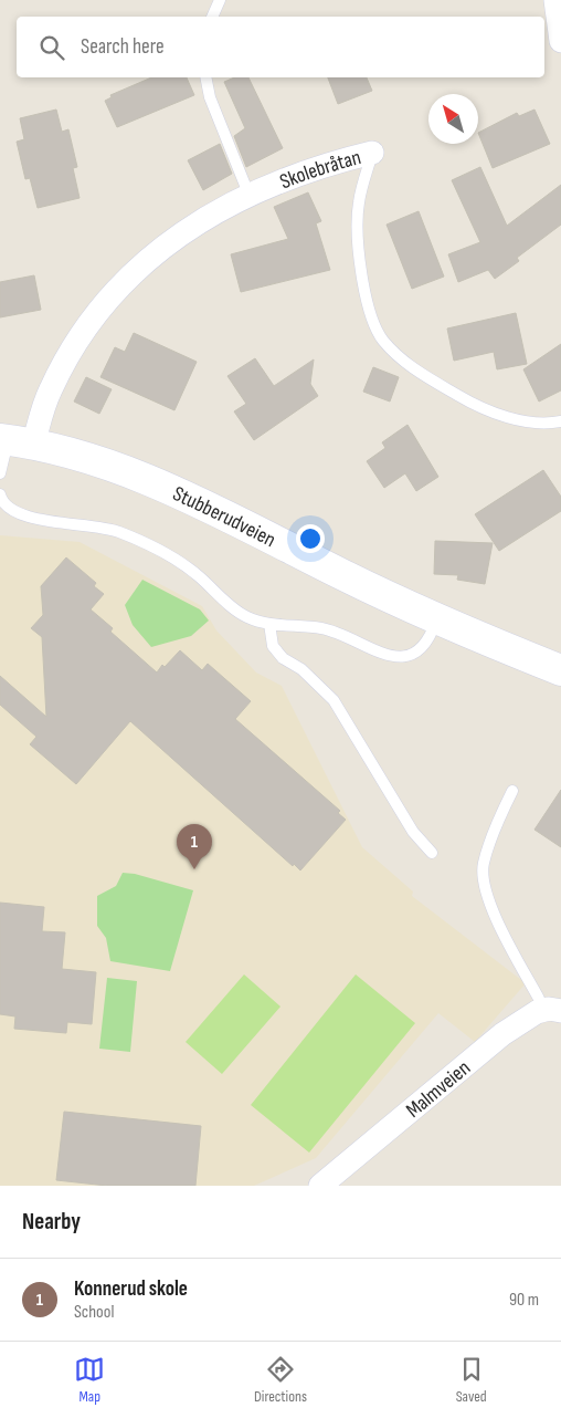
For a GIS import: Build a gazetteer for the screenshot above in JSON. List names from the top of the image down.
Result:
{
  "streets": {
    "main road": ["Stubberudveien"],
    "street": ["Skolebråtan", "Malmveien"]
  },
  "crossings": [
    ["Skolebråtan", "Stubberudveien"]
  ],
  "north": "top left",
  "page": {
    "search": "Search here",
    "pins": "1",
    "heading": "Nearby",
    "list": [
      {
        "mark": "1",
        "name": "Konnerud skole",
        "note": "School",
        "value": "90 m"
      }
    ],
    "nav": ["Map", "Directions", "Saved"]
  }
}
